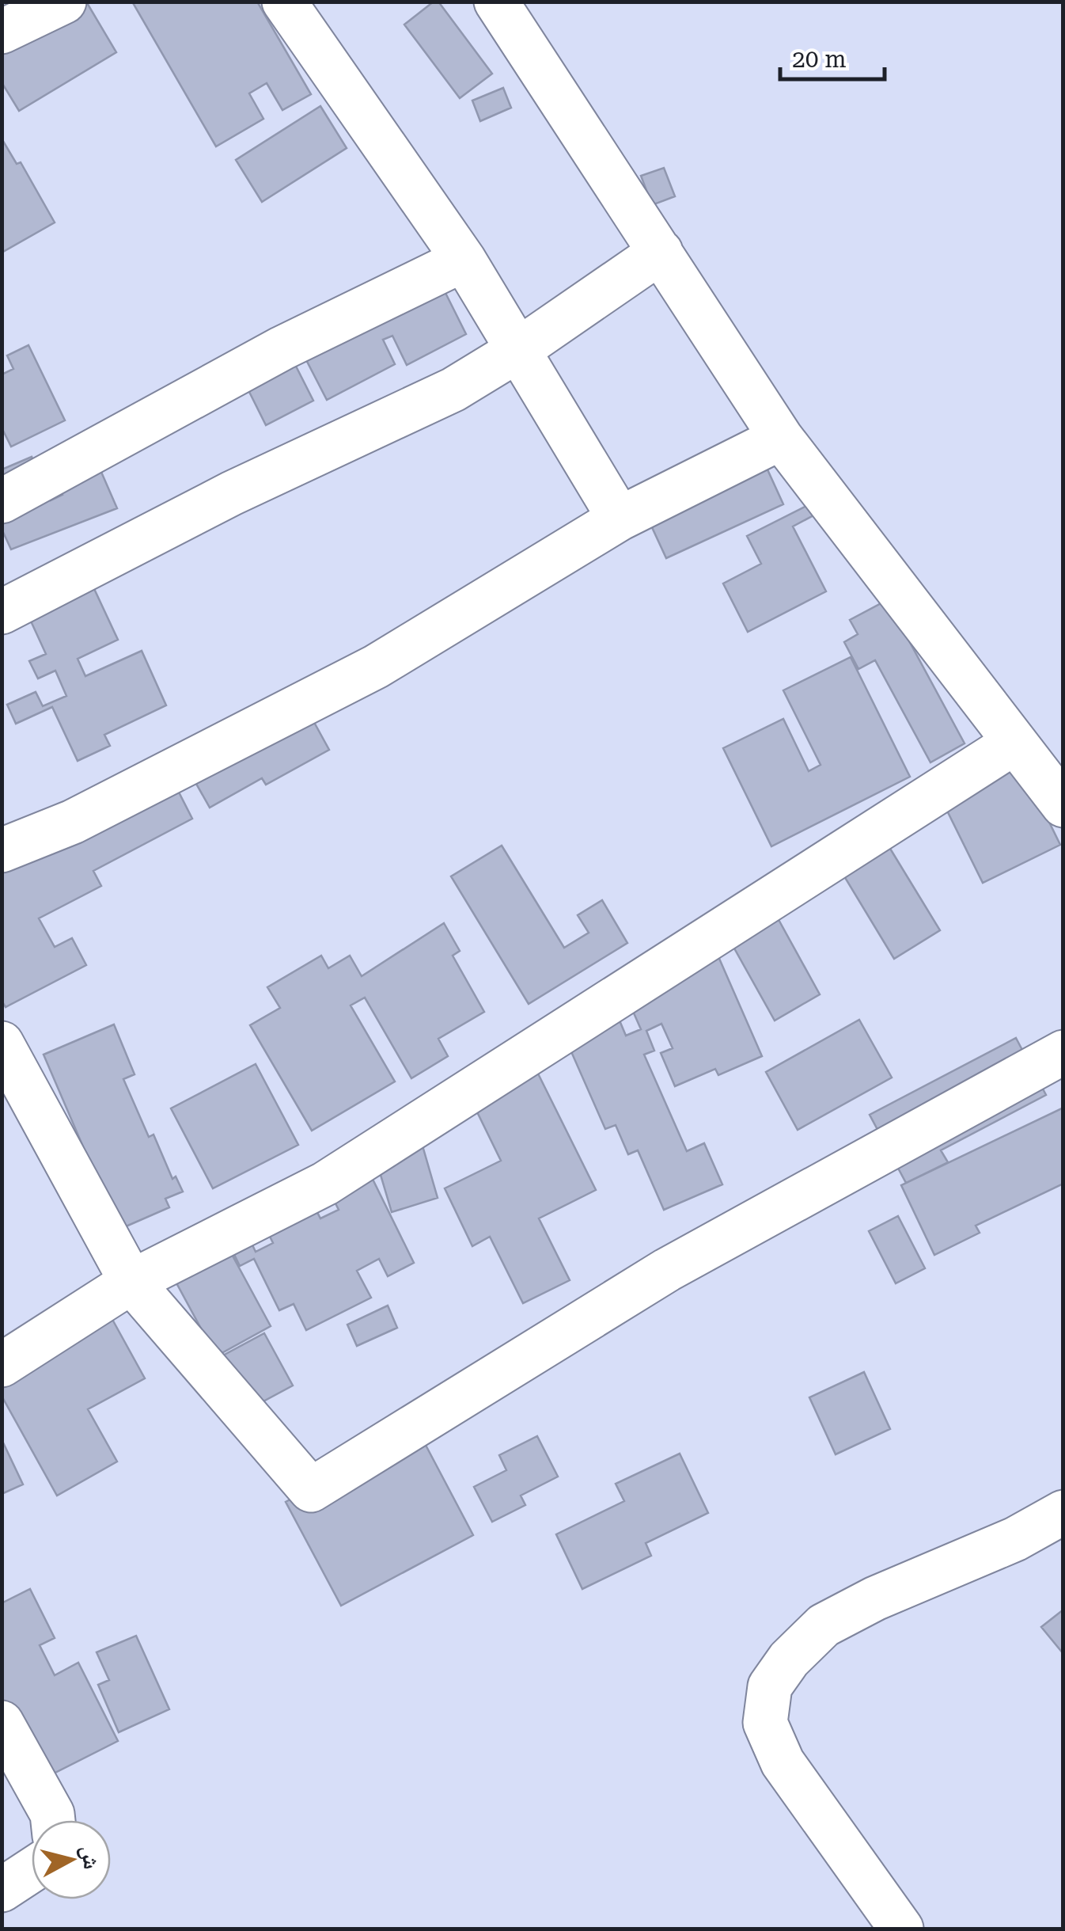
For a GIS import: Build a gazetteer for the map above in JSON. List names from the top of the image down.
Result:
{
  "scale_bar": "20 m",
  "north": "right"
}
